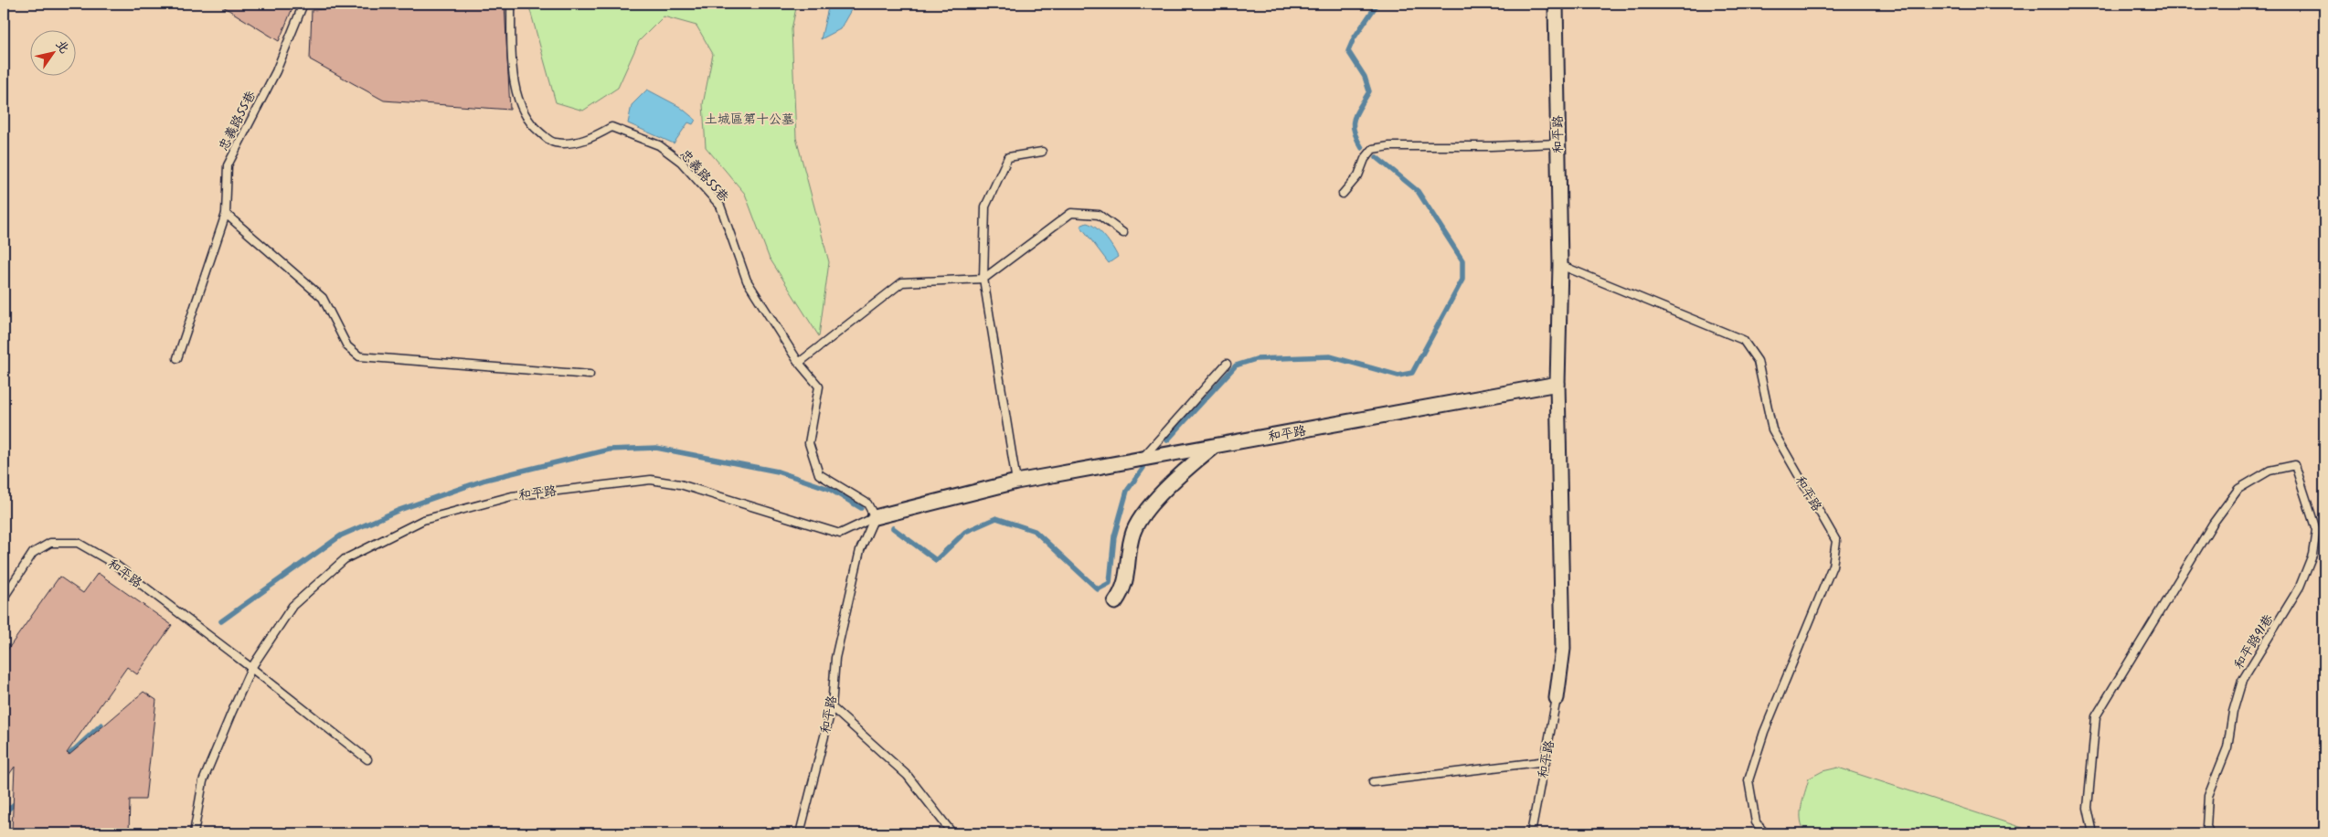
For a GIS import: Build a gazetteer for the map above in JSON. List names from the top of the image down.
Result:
{
  "streets": {
    "street": ["和平路"],
    "lane": ["忠義路55巷", "和平路91巷"]
  },
  "crossings": [
    ["忠義路55巷", "和平路"]
  ],
  "parks": ["土城區第十公墓"],
  "north": "top right"
}
